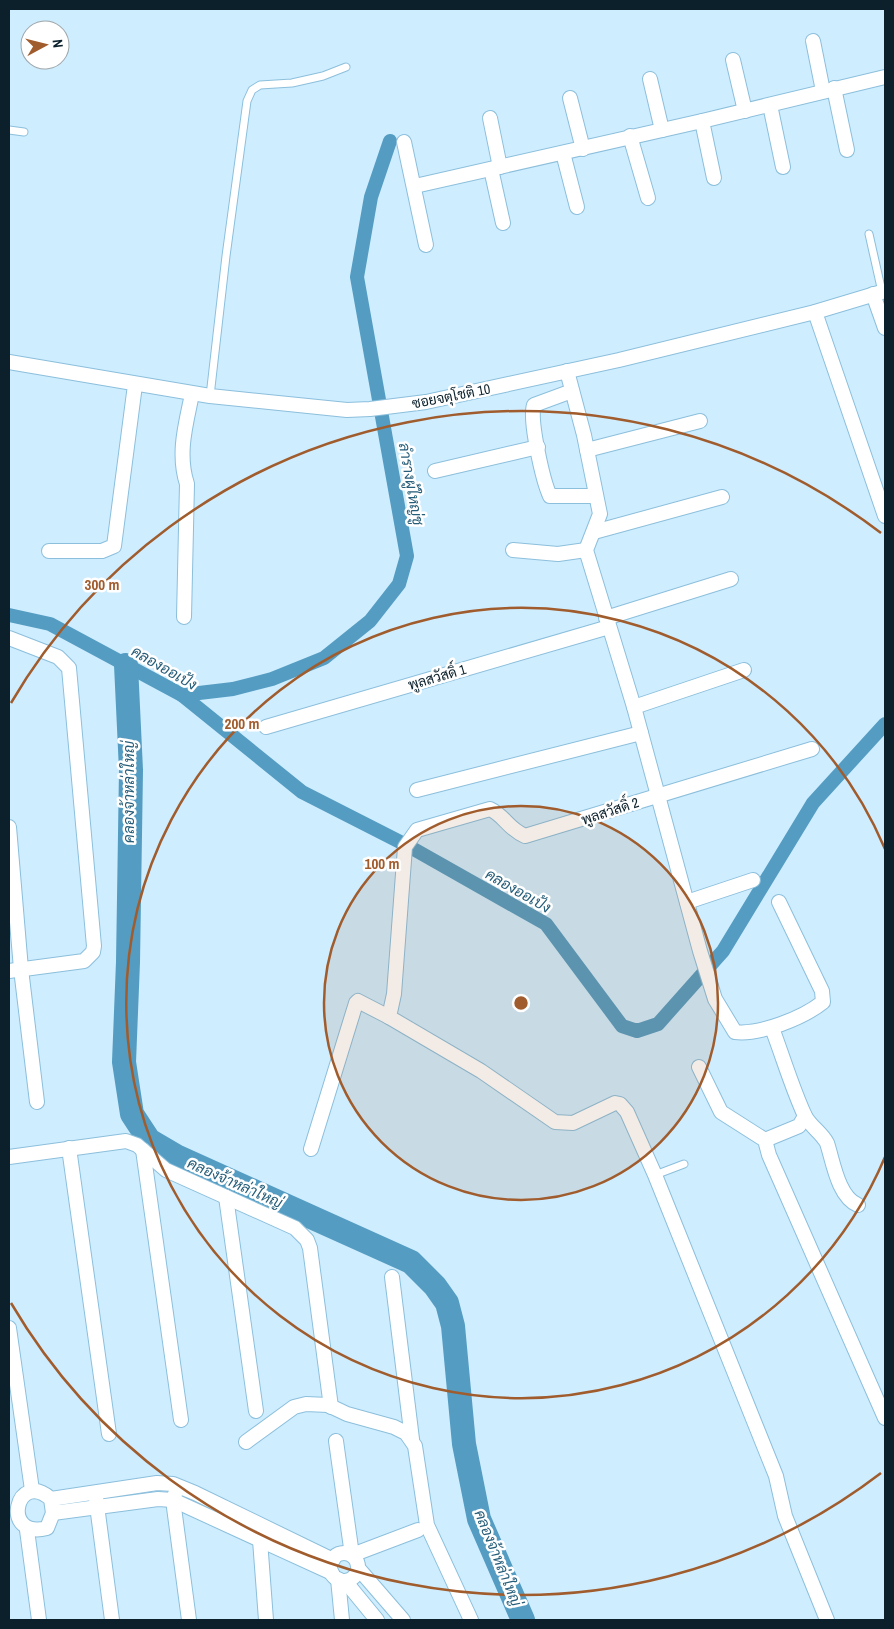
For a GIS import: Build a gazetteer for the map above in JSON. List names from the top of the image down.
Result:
{
  "streets": {
    "street": ["ซอยจตุโชติ 10", "พูลสวัสดิ์ 1", "พูลสวัสดิ์ 2"]
  },
  "water": ["ลำรางผู้ใหญ่ชู", "คลองออเป้ง", "คลองจ้าหล่าใหญ่"],
  "north": "right",
  "rings": ["300 m", "200 m", "100 m"]
}
